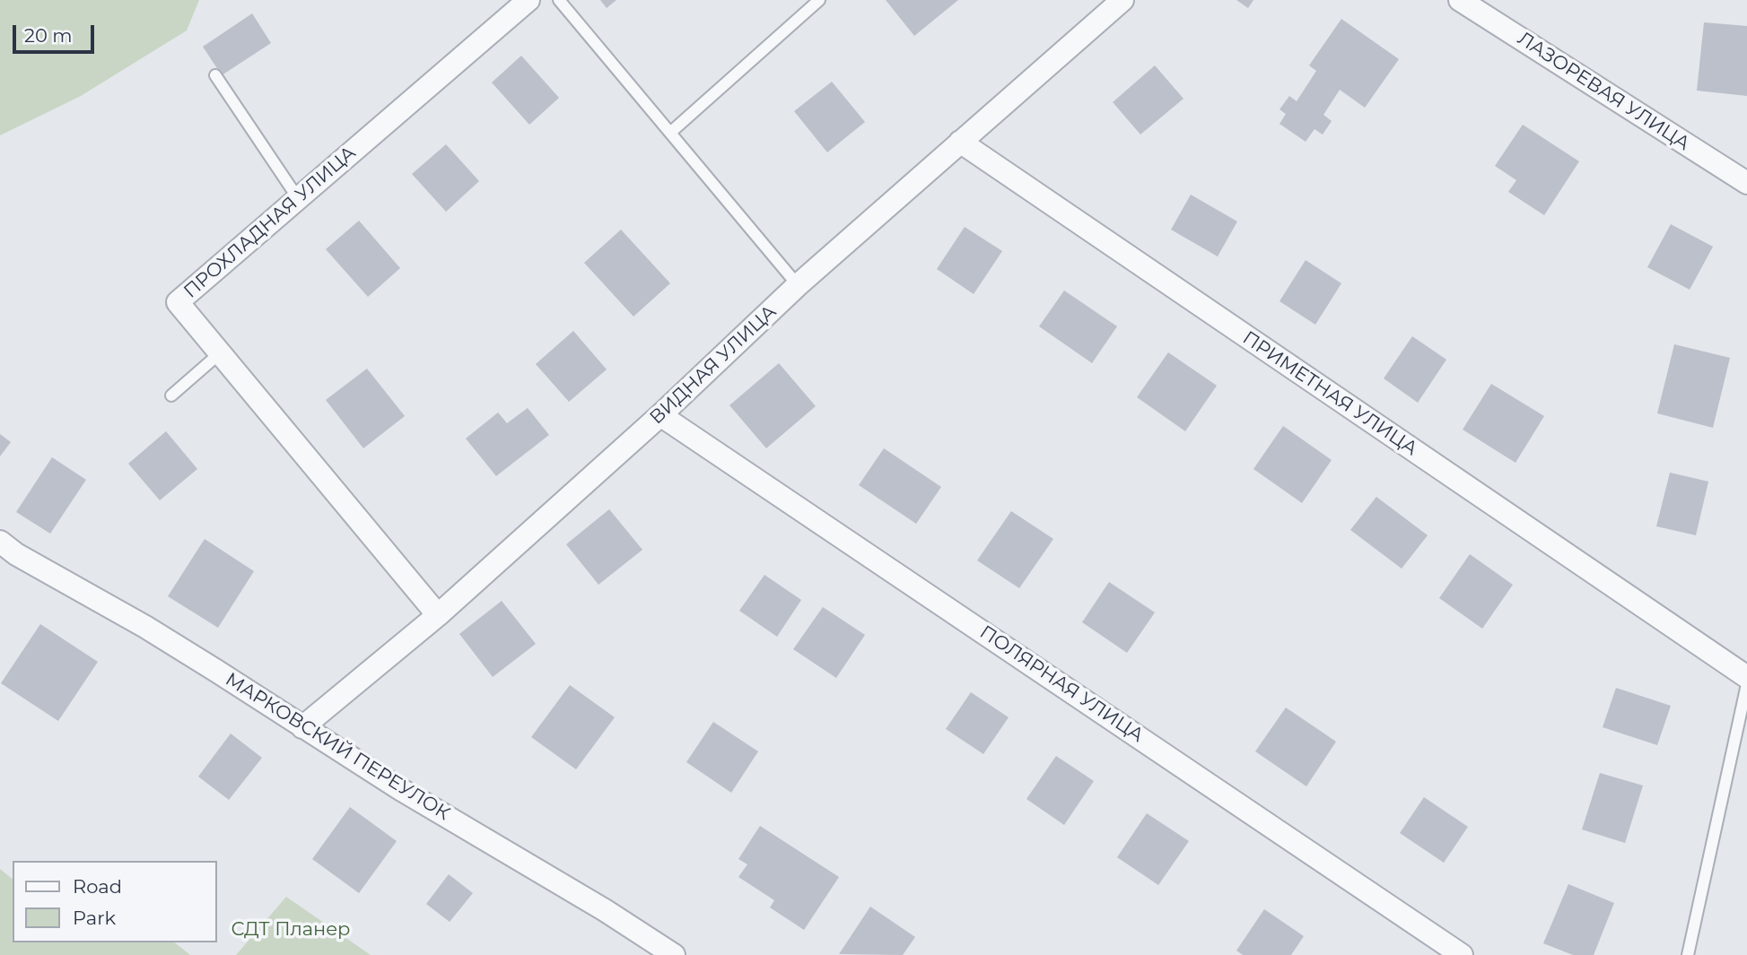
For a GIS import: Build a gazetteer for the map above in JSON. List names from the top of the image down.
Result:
{
  "streets": {
    "street": [
      "ЛАЗОРЕВАЯ УЛИЦА",
      "ПРОХЛАДНАЯ УЛИЦА",
      "ВИДНАЯ УЛИЦА",
      "ПРИМЕТНАЯ УЛИЦА",
      "ПОЛЯРНАЯ УЛИЦА",
      "МАРКОВСКИЙ ПЕРЕУЛОК"
    ]
  },
  "crossings": [
    ["ПРОХЛАДНАЯ УЛИЦА", "ВИДНАЯ УЛИЦА"],
    ["ВИДНАЯ УЛИЦА", "ПРИМЕТНАЯ УЛИЦА"],
    ["ВИДНАЯ УЛИЦА", "ПОЛЯРНАЯ УЛИЦА"],
    ["ВИДНАЯ УЛИЦА", "МАРКОВСКИЙ ПЕРЕУЛОК"]
  ],
  "parks": ["СДТ Планер"],
  "legend": ["Road", "Park"],
  "scale_bar": "20 m"
}
